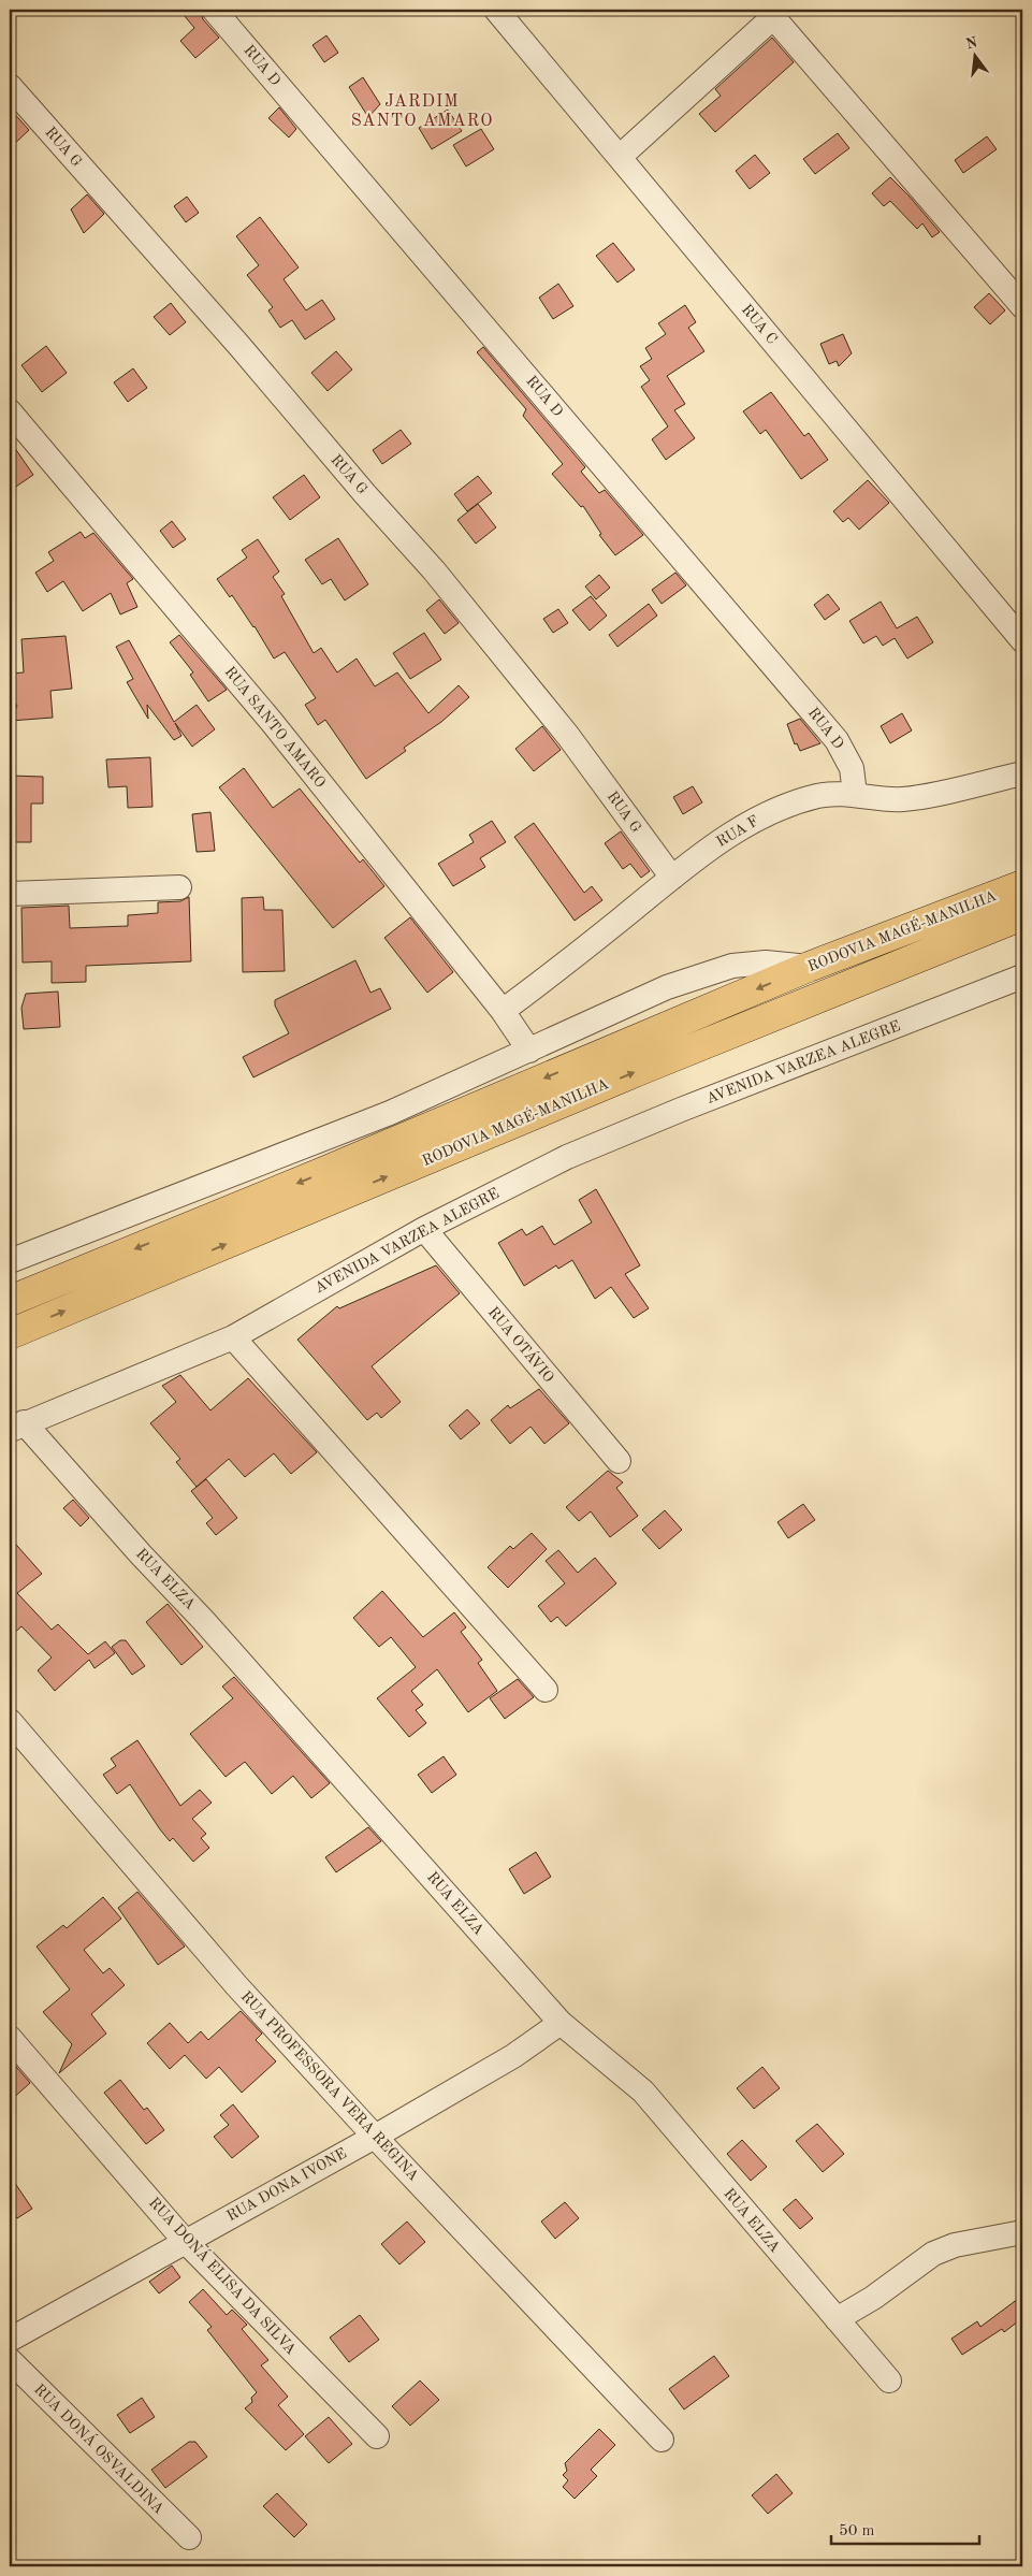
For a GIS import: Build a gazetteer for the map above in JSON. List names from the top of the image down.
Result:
{
  "streets": {
    "highway": ["RODOVIA MAGÉ-MANILHA"],
    "street": [
      "RUA D",
      "RUA G",
      "RUA C",
      "RUA SANTO AMARO",
      "RUA F",
      "AVENIDA VARZEA ALEGRE",
      "RUA OTÁVIO",
      "RUA ELZA",
      "RUA PROFESSORA VERA REGINA",
      "RUA DONA IVONE",
      "RUA DONÁ ELISA DA SILVA",
      "RUA DONÁ OSVALDINA"
    ]
  },
  "crossings": [
    ["RUA D", "RUA F"],
    ["RUA G", "RUA F"],
    ["RUA SANTO AMARO", "RUA F"],
    ["AVENIDA VARZEA ALEGRE", "RUA OTÁVIO"],
    ["AVENIDA VARZEA ALEGRE", "RUA ELZA"],
    ["RUA ELZA", "RUA DONA IVONE"],
    ["RUA PROFESSORA VERA REGINA", "RUA DONA IVONE"],
    ["RUA DONA IVONE", "RUA DONÁ ELISA DA SILVA"]
  ],
  "districts": ["JARDIM SANTO AMARO"],
  "scale_bar": "50 m",
  "north": "top"
}
